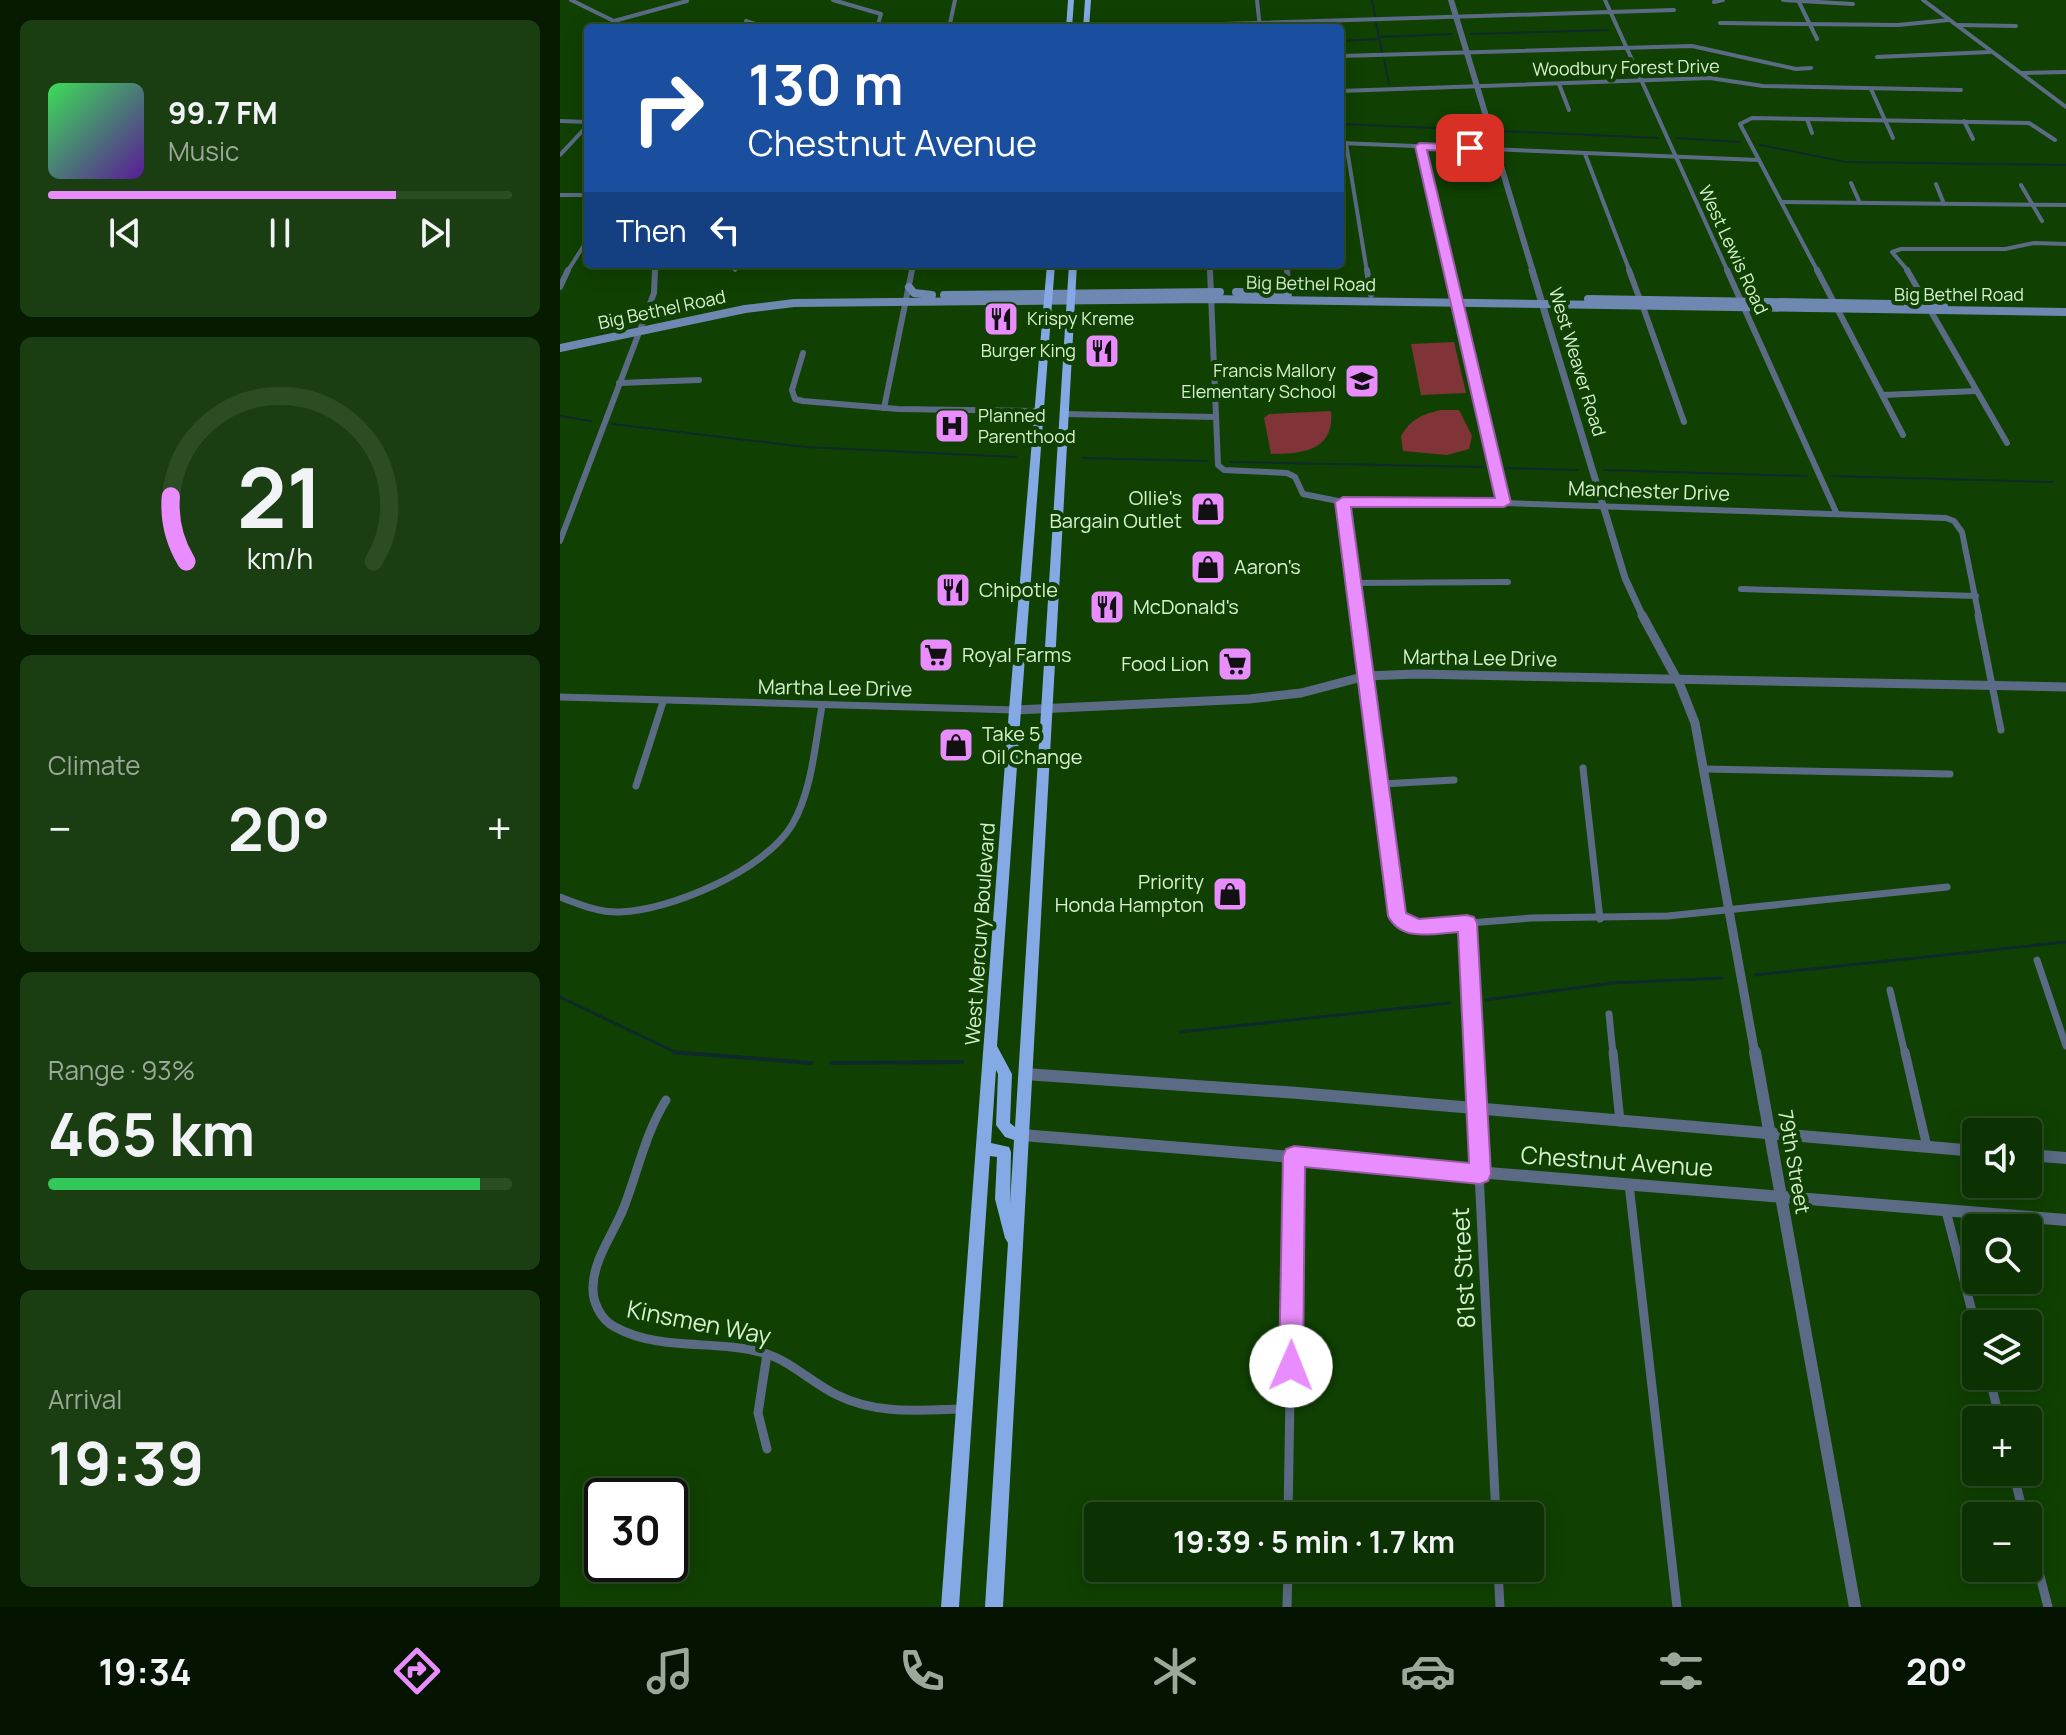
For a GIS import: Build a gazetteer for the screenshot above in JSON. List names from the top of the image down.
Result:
{
  "streets": {
    "highway": ["West Mercury Boulevard"],
    "main road": ["Big Bethel Road"],
    "street": [
      "Woodbury Forest Drive",
      "West Lewis Road",
      "West Weaver Road",
      "Manchester Drive",
      "Martha Lee Drive",
      "Chestnut Avenue",
      "79th Street",
      "81st Street",
      "Kinsmen Way"
    ]
  },
  "crossings": [
    ["Woodbury Forest Drive", "West Lewis Road"],
    ["Woodbury Forest Drive", "West Weaver Road"],
    ["West Lewis Road", "Big Bethel Road"],
    ["West Lewis Road", "Manchester Drive"],
    ["Big Bethel Road", "West Weaver Road"],
    ["Big Bethel Road", "West Mercury Boulevard"],
    ["West Weaver Road", "Manchester Drive"],
    ["West Weaver Road", "Martha Lee Drive"],
    ["West Weaver Road", "79th Street"],
    ["Martha Lee Drive", "West Mercury Boulevard"],
    ["West Mercury Boulevard", "Kinsmen Way"],
    ["Chestnut Avenue", "79th Street"],
    ["Chestnut Avenue", "81st Street"]
  ],
  "places": {
    "restaurant": [
      "Krispy Kreme",
      "Burger King",
      "Chipotle",
      "McDonald's"
    ],
    "school or university": ["Francis Mallory Elementary School"],
    "hospital": ["Planned Parenthood"],
    "shop": [
      "Ollie's Bargain Outlet",
      "Aaron's",
      "Take 5 Oil Change",
      "Priority Honda Hampton"
    ],
    "supermarket": ["Royal Farms", "Food Lion"]
  },
  "page": {
    "turn": ["130 m", "Chestnut Avenue"],
    "song": ["99.7 FM", "Music"],
    "then": "Then",
    "tile": [
      "Climate",
      ["Range · 93%", "465 km"],
      ["Arrival", "19:39"]
    ],
    "heat": ["−", "20°", "+"],
    "map_buttons": ["+", "−"],
    "limit": "30",
    "trip": "19:39 · 5 min · 1.7 km",
    "tabs": ["19:34", "20°"],
    "gauge": ["21", "km/h"]
  }
}
